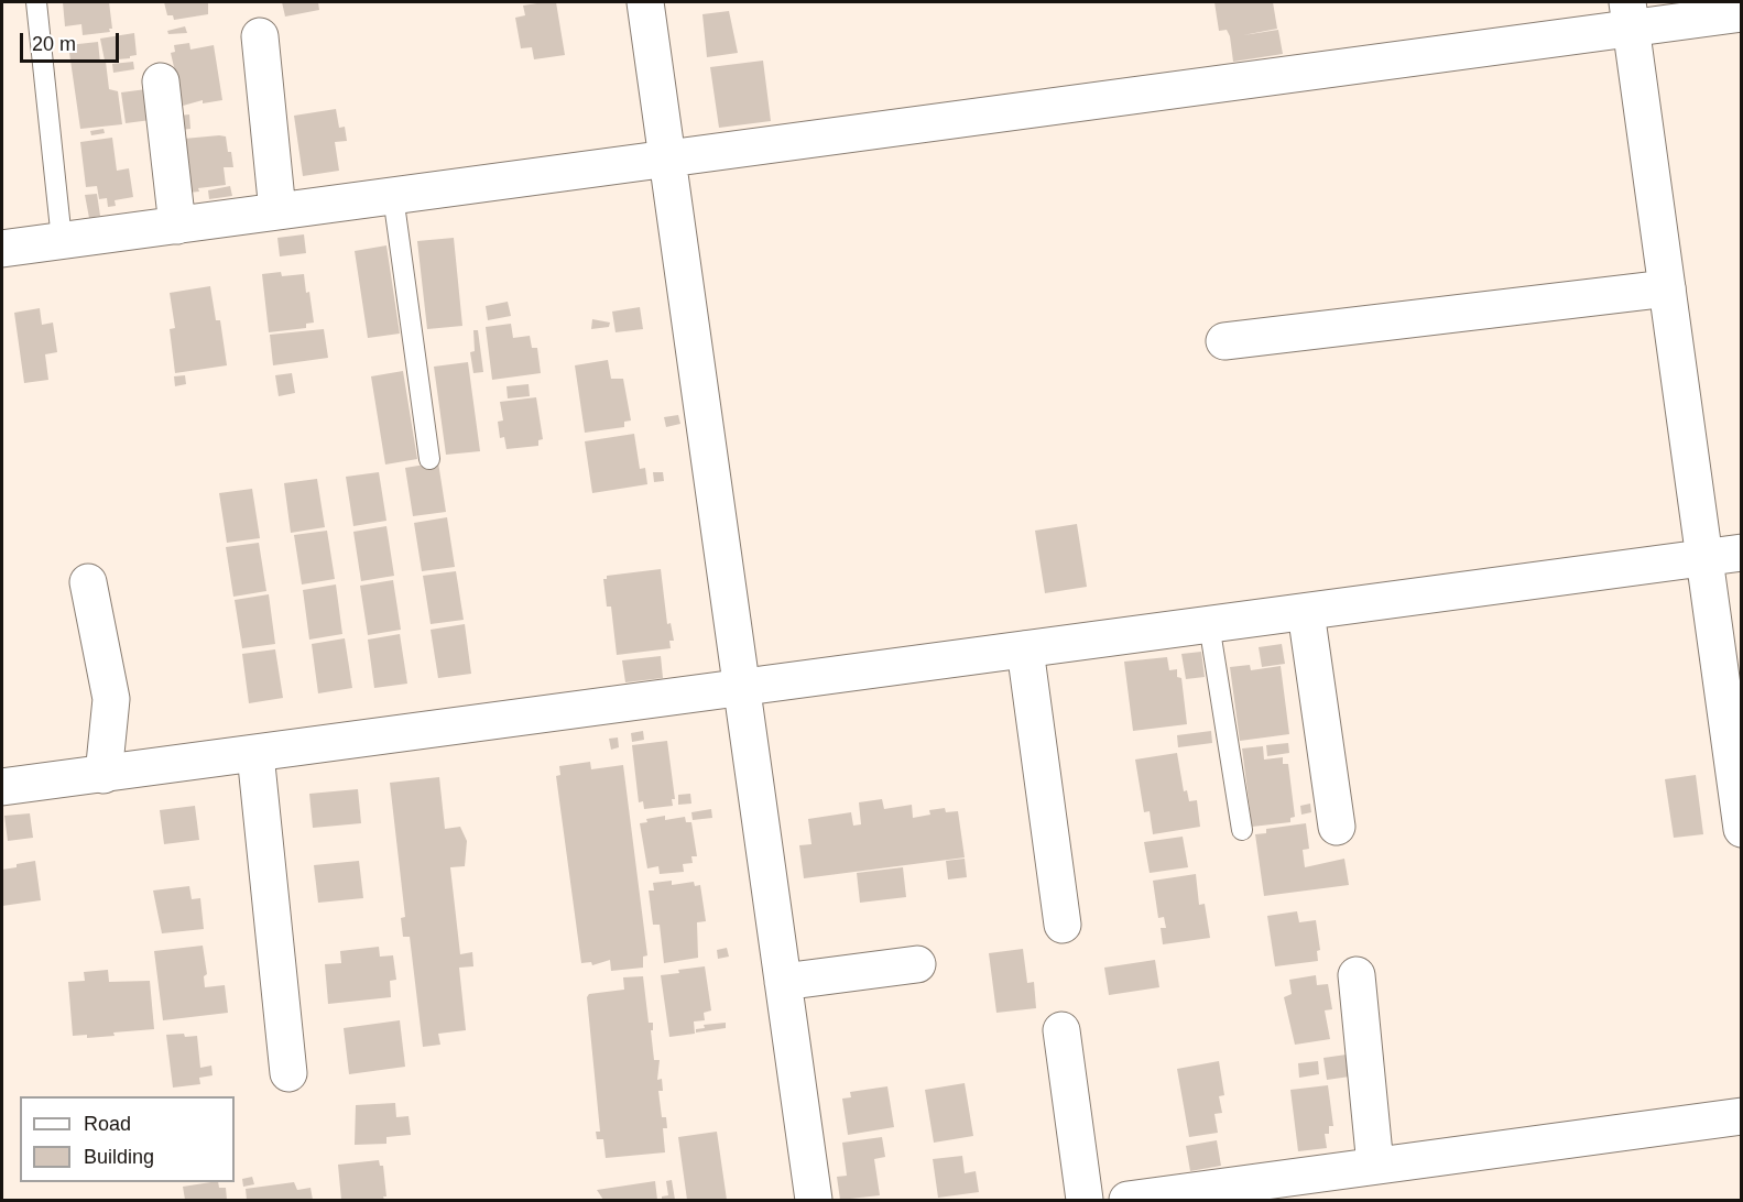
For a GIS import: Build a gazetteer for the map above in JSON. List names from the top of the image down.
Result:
{
  "legend": ["Road", "Building"],
  "scale_bar": "20 m"
}
